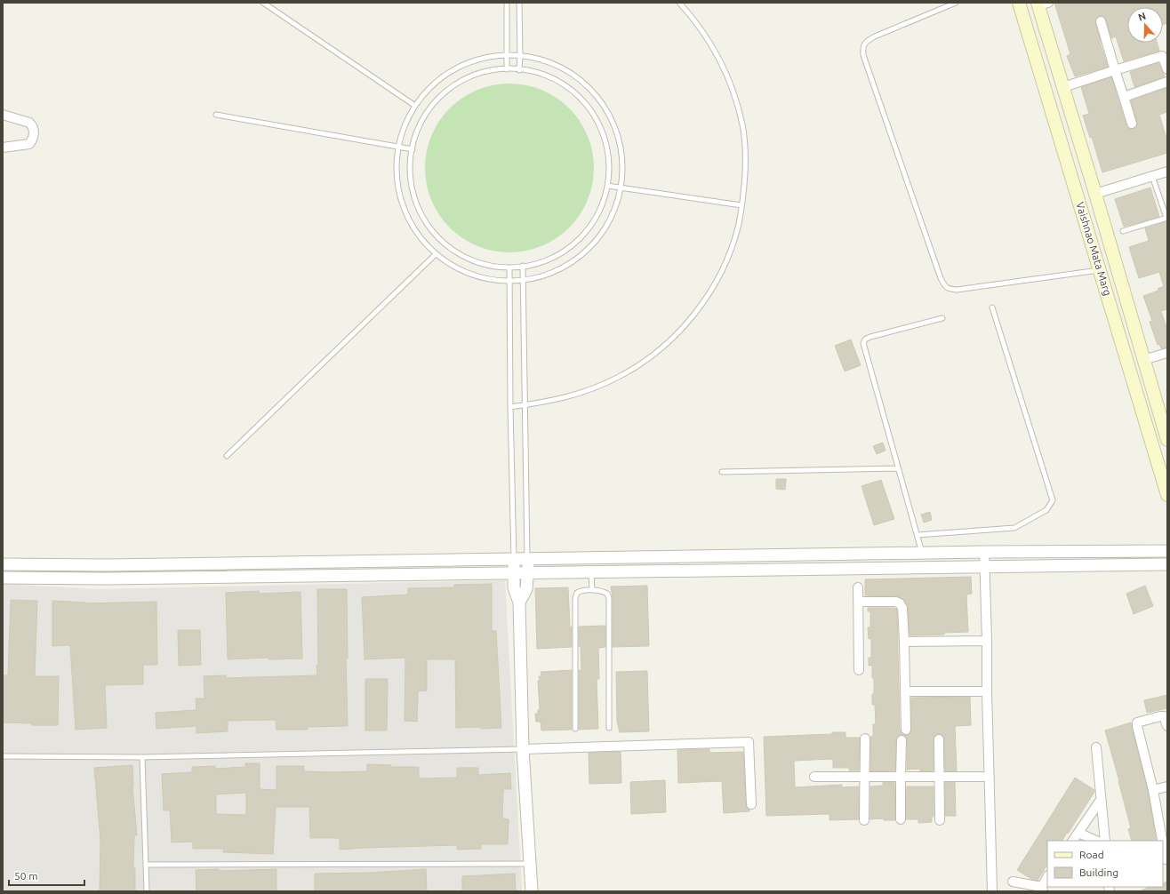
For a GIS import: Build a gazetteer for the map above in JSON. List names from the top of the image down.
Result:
{
  "streets": {
    "main road": ["Vaishnao Mata Marg"]
  },
  "legend": ["Road", "Building"],
  "scale_bar": "50 m",
  "north": "top"
}
